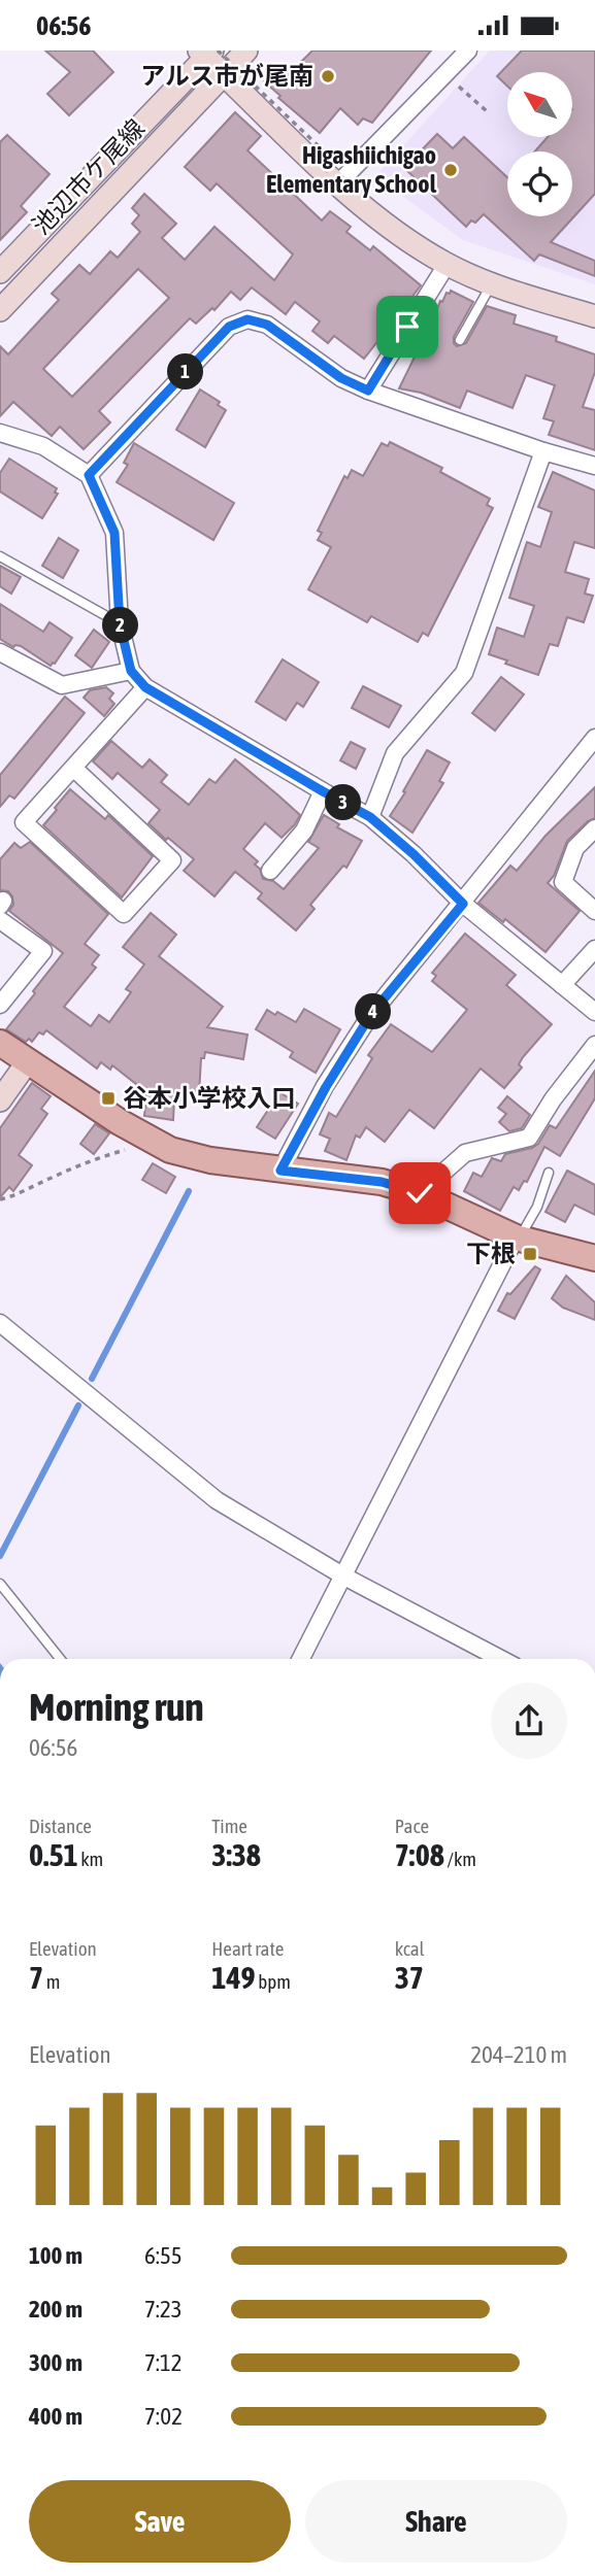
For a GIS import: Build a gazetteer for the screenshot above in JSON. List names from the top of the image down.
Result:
{
  "streets": {
    "street": ["池辺市ケ尾線"]
  },
  "places": {
    "other": ["アルス市が尾南", "Higashiichigao Elementary School"],
    "transit": ["谷本小学校入口", "下根"]
  },
  "north": "top left",
  "page": {
    "status": "06:56",
    "pins": [
      "1",
      "2",
      "3",
      "4"
    ],
    "heading": ["Morning run", "06:56"],
    "stats": [
      ["Distance", "0.51 km"],
      ["Time", "3:38"],
      ["Pace", "7:08 /km"],
      ["Elevation", "7 m"],
      ["Heart rate", "149 bpm"],
      ["kcal", "37"]
    ],
    "chart": ["Elevation", "204–210 m"],
    "list": [
      {
        "name": "100 m",
        "note": "6:55"
      },
      {
        "name": "200 m",
        "note": "7:23"
      },
      {
        "name": "300 m",
        "note": "7:12"
      },
      {
        "name": "400 m",
        "note": "7:02"
      }
    ],
    "buttons": ["Save", "Share"]
  }
}
